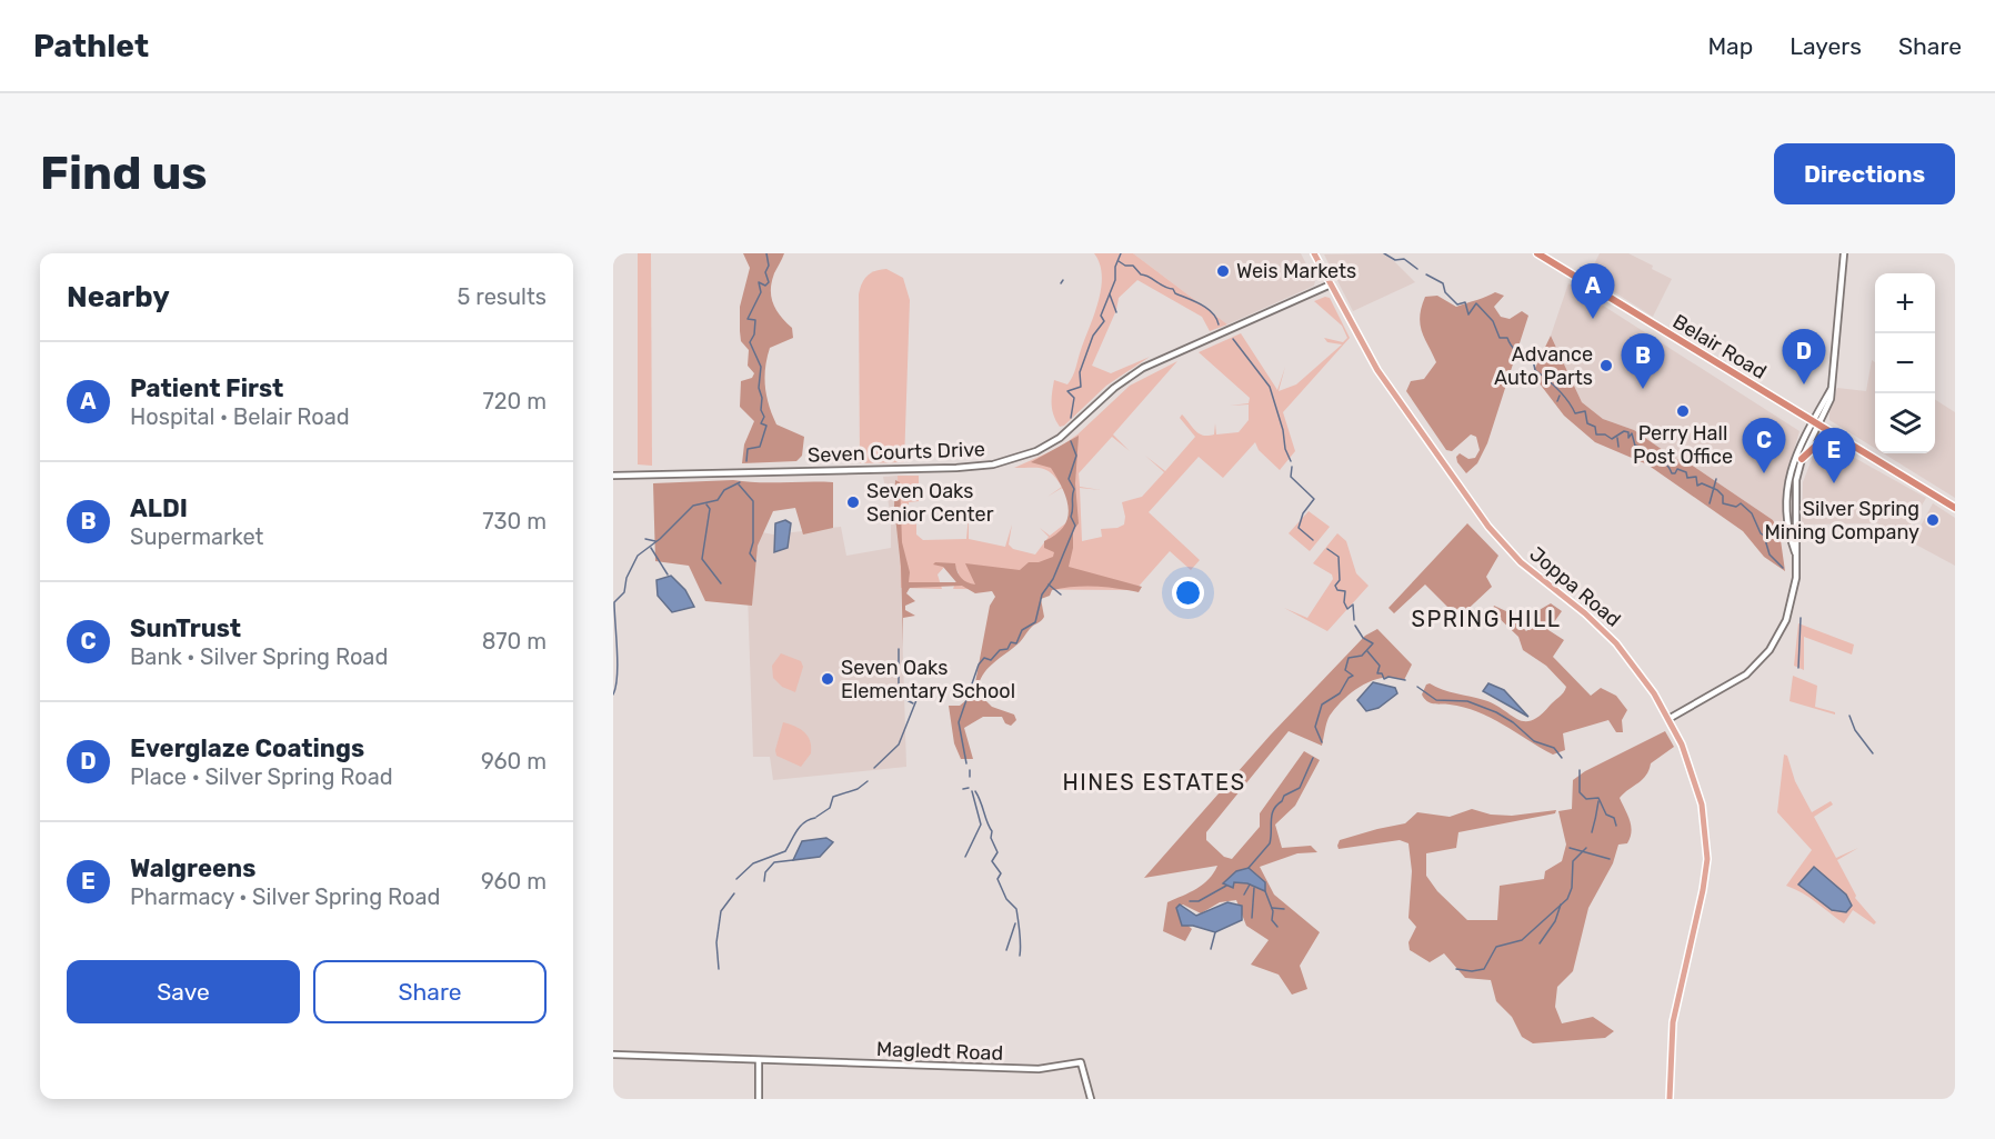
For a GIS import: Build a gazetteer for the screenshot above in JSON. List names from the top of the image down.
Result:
{
  "streets": {
    "highway": ["Belair Road"],
    "main road": ["Joppa Road"],
    "street": ["Seven Courts Drive", "Magledt Road"]
  },
  "crossings": [
    ["Seven Courts Drive", "Joppa Road"]
  ],
  "districts": ["SPRING HILL", "HINES ESTATES"],
  "places": [
    "Weis Markets",
    "Advance Auto Parts",
    "Perry Hall Post Office",
    "Seven Oaks Senior Center",
    "Silver Spring Mining Company",
    "Seven Oaks Elementary School"
  ],
  "page": {
    "header": "Pathlet",
    "nav": ["Map", "Layers", "Share"],
    "buttons": [
      "Directions",
      ["Save", "Share"]
    ],
    "title": "Find us",
    "heading": ["Nearby", "5 results"],
    "pins": [
      "A",
      "D",
      "B",
      "C",
      "E"
    ],
    "map_buttons": ["+", "−"],
    "list": [
      {
        "mark": "A",
        "name": "Patient First",
        "note": "Hospital · Belair Road",
        "value": "720 m"
      },
      {
        "mark": "B",
        "name": "ALDI",
        "note": "Supermarket",
        "value": "730 m"
      },
      {
        "mark": "C",
        "name": "SunTrust",
        "note": "Bank · Silver Spring Road",
        "value": "870 m"
      },
      {
        "mark": "D",
        "name": "Everglaze Coatings",
        "note": "Place · Silver Spring Road",
        "value": "960 m"
      },
      {
        "mark": "E",
        "name": "Walgreens",
        "note": "Pharmacy · Silver Spring Road",
        "value": "960 m"
      }
    ]
  }
}
